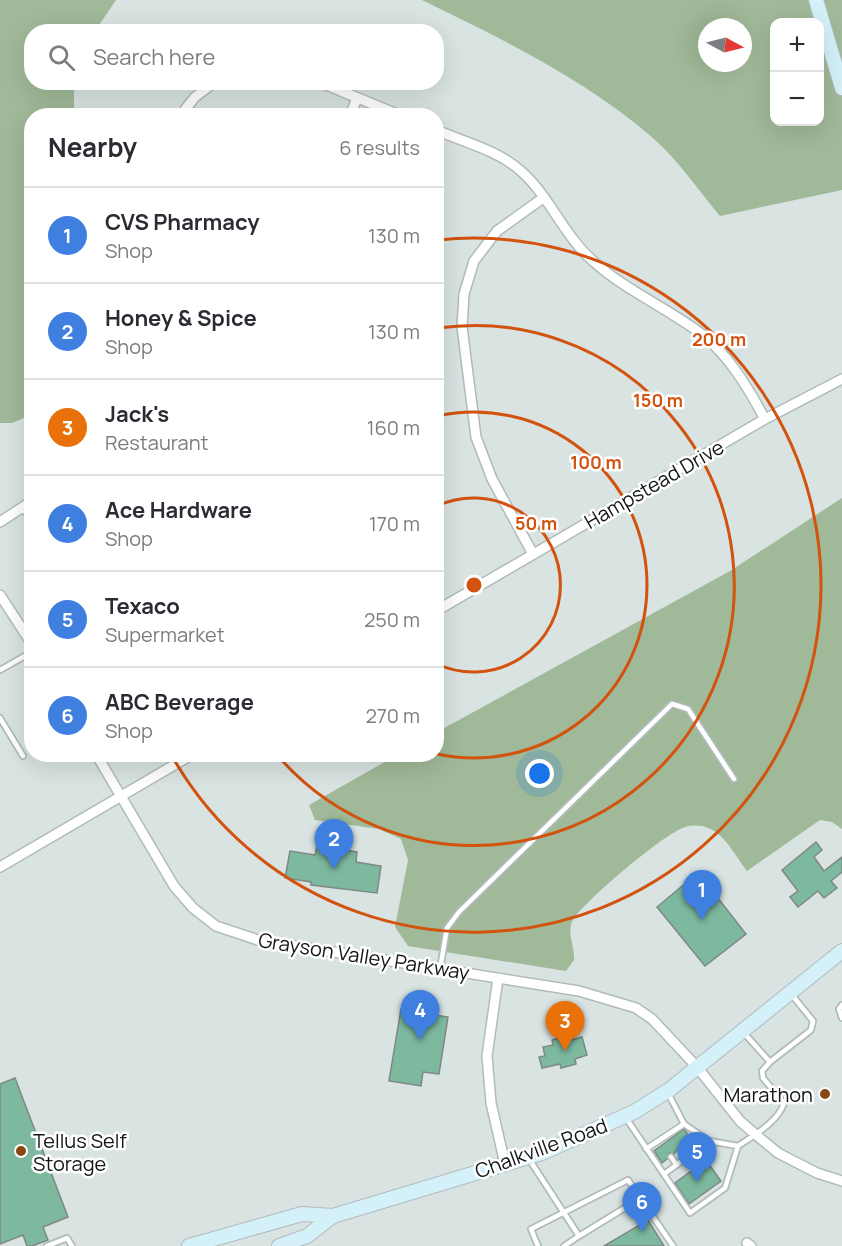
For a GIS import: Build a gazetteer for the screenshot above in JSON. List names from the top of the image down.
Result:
{
  "streets": {
    "main road": ["Chalkville Road"],
    "street": ["Hampstead Drive", "Grayson Valley Parkway"]
  },
  "crossings": [
    ["Grayson Valley Parkway", "Chalkville Road"]
  ],
  "places": ["Marathon", "Tellus Self Storage"],
  "north": "right",
  "page": {
    "map_buttons": ["+", "−"],
    "search": "Search here",
    "heading": ["Nearby", "6 results"],
    "list": [
      {
        "mark": "1",
        "name": "CVS Pharmacy",
        "note": "Shop",
        "value": "130 m"
      },
      {
        "mark": "2",
        "name": "Honey & Spice",
        "note": "Shop",
        "value": "130 m"
      },
      {
        "mark": "3",
        "name": "Jack's",
        "note": "Restaurant",
        "value": "160 m"
      },
      {
        "mark": "4",
        "name": "Ace Hardware",
        "note": "Shop",
        "value": "170 m"
      },
      {
        "mark": "5",
        "name": "Texaco",
        "note": "Supermarket",
        "value": "250 m"
      },
      {
        "mark": "6",
        "name": "ABC Beverage",
        "note": "Shop",
        "value": "270 m"
      }
    ],
    "pins": [
      "2",
      "1",
      "4",
      "3",
      "5",
      "6"
    ]
  },
  "rings": [
    "200 m",
    "150 m",
    "100 m",
    "50 m"
  ]
}
